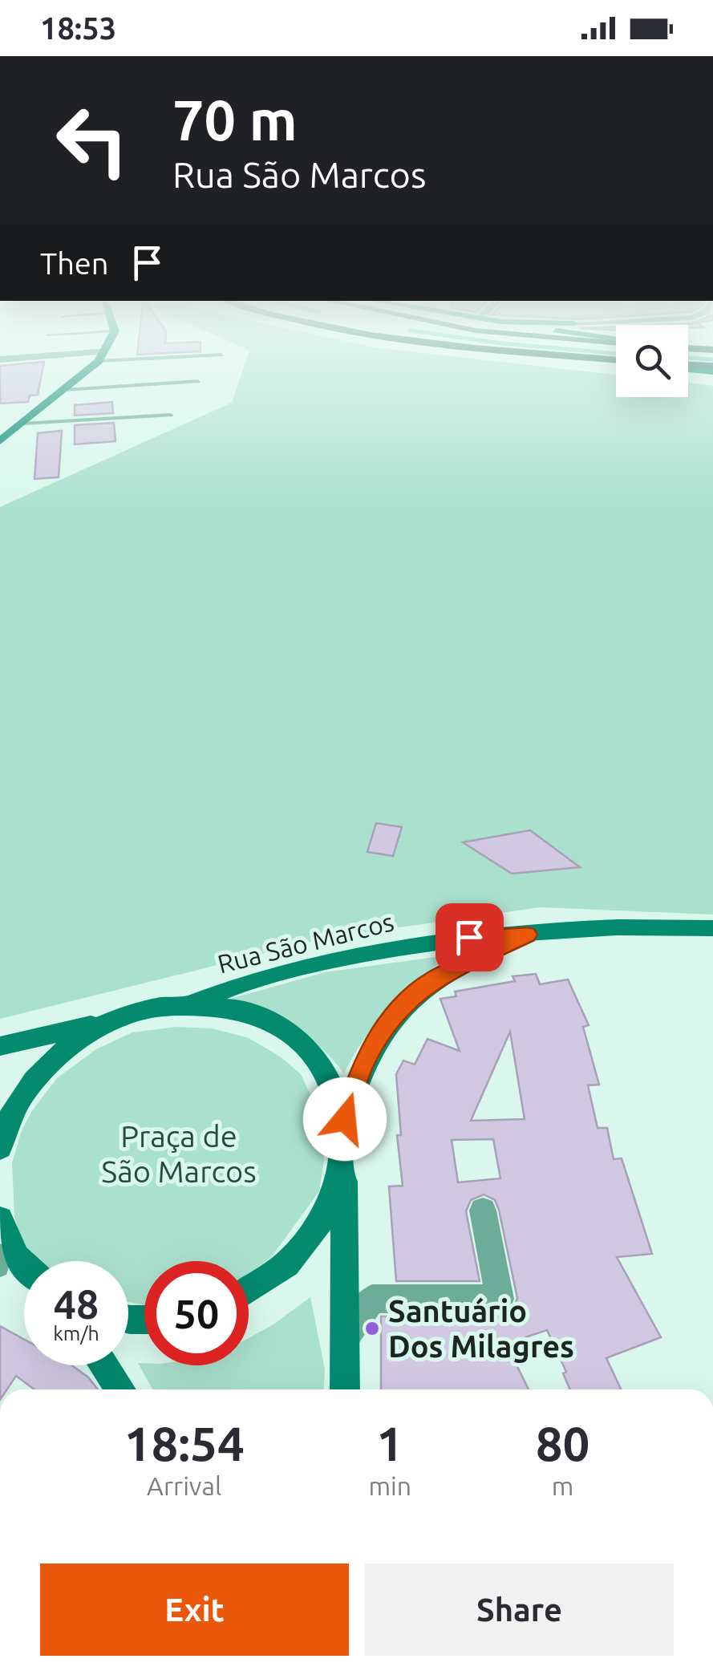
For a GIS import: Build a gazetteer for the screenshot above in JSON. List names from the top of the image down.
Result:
{
  "streets": {
    "main road": ["Rua São Marcos"]
  },
  "parks": ["Praça de São Marcos"],
  "places": ["Santuário Dos Milagres"],
  "page": {
    "status": "18:53",
    "turn": ["70 m", "Rua São Marcos"],
    "then": "Then",
    "speed": "48 km/h",
    "limit": "50",
    "eta": [
      "18:54",
      "Arrival",
      "1",
      "min",
      "80",
      "m"
    ],
    "buttons": ["Exit", "Share"]
  }
}
